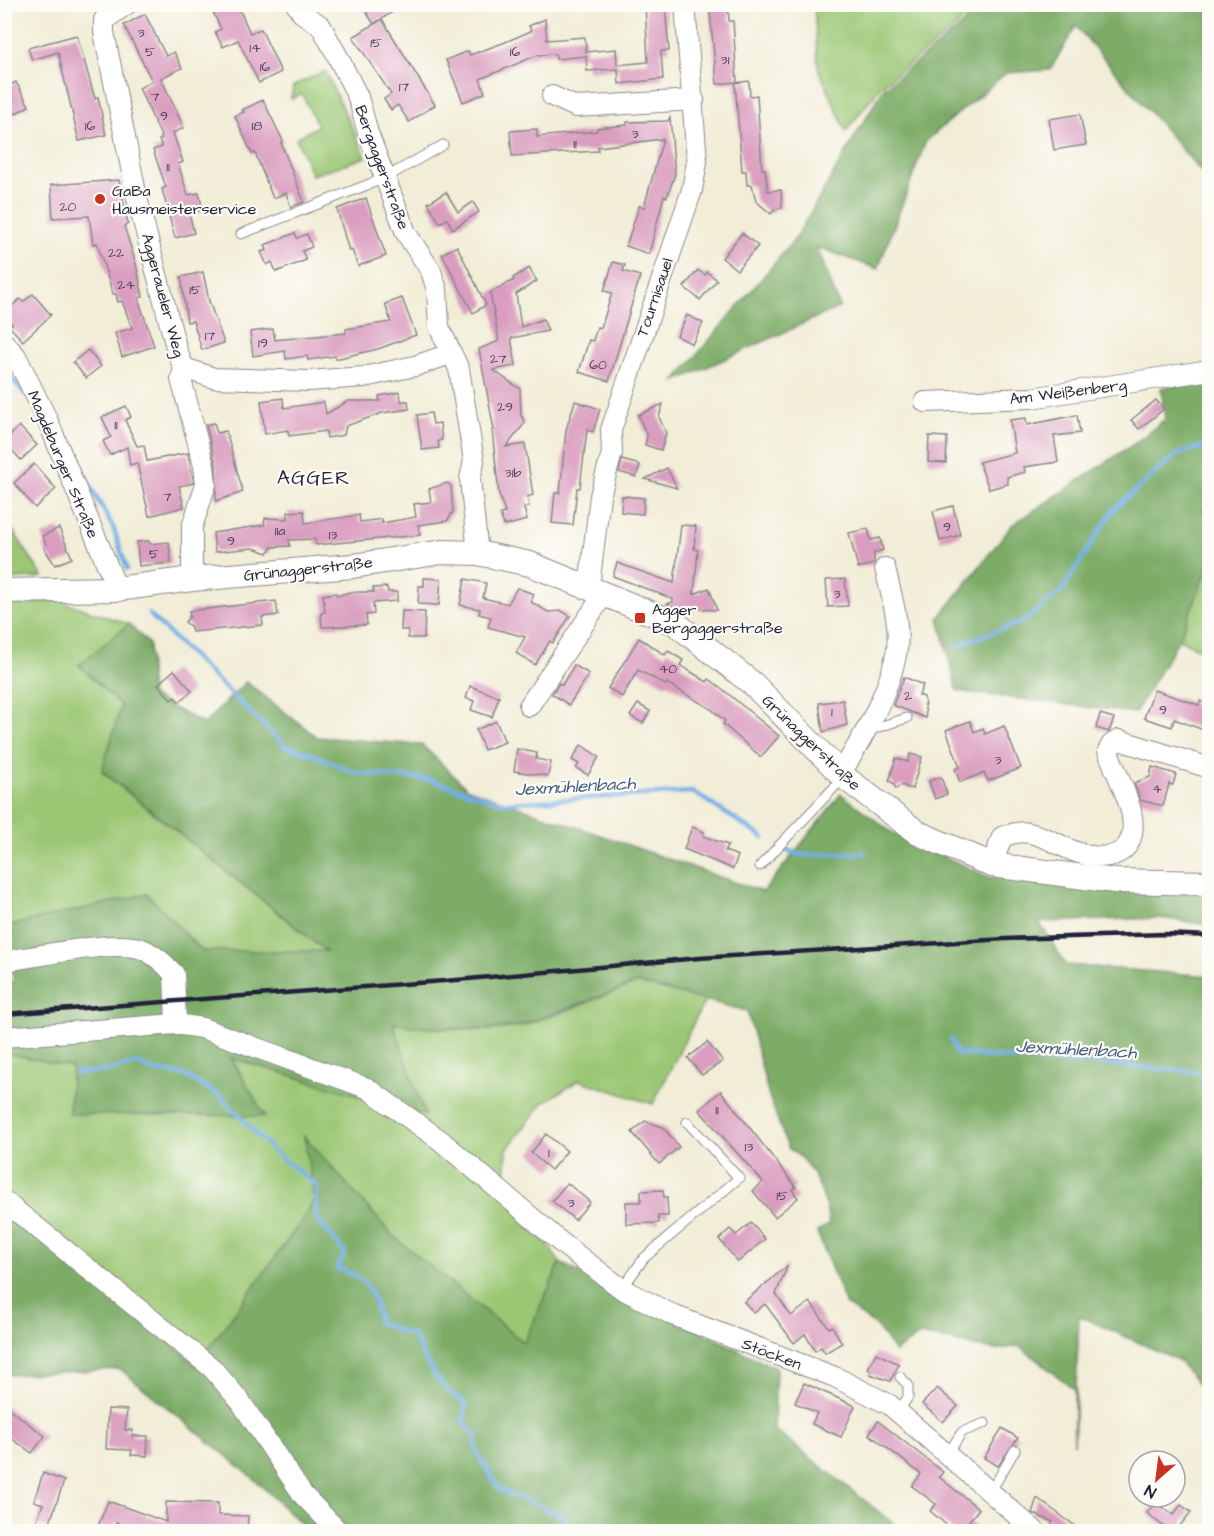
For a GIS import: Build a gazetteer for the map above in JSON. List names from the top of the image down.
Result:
{
  "streets": {
    "street": [
      "Bergaggerstraße",
      "Aggeraueler Weg",
      "Tournisauel",
      "Am Weißenberg",
      "Magdeburger Straße",
      "Grünaggerstraße",
      "Stöcken"
    ]
  },
  "crossings": [
    ["Bergaggerstraße", "Aggeraueler Weg"],
    ["Bergaggerstraße", "Grünaggerstraße"],
    ["Tournisauel", "Grünaggerstraße"],
    ["Magdeburger Straße", "Grünaggerstraße"]
  ],
  "districts": ["AGGER"],
  "water": ["Jexmühlenbach"],
  "places": {
    "other": ["GaBa Hausmeisterservice"],
    "transit": ["Agger Bergaggerstraße"]
  },
  "house_numbers": [
    "3",
    "15",
    "14",
    "5",
    "16",
    "31",
    "16",
    "17",
    "7",
    "9",
    "16",
    "18",
    "3",
    "11",
    "11",
    "20",
    "22",
    "24",
    "15",
    "17",
    "19",
    "27",
    "60",
    "29",
    "11",
    "31b",
    "7",
    "9",
    "11a",
    "13",
    "9",
    "5",
    "3",
    "40",
    "2",
    "9",
    "1",
    "3",
    "4",
    "11",
    "13",
    "1",
    "15",
    "3"
  ],
  "north": "bottom left"
}
